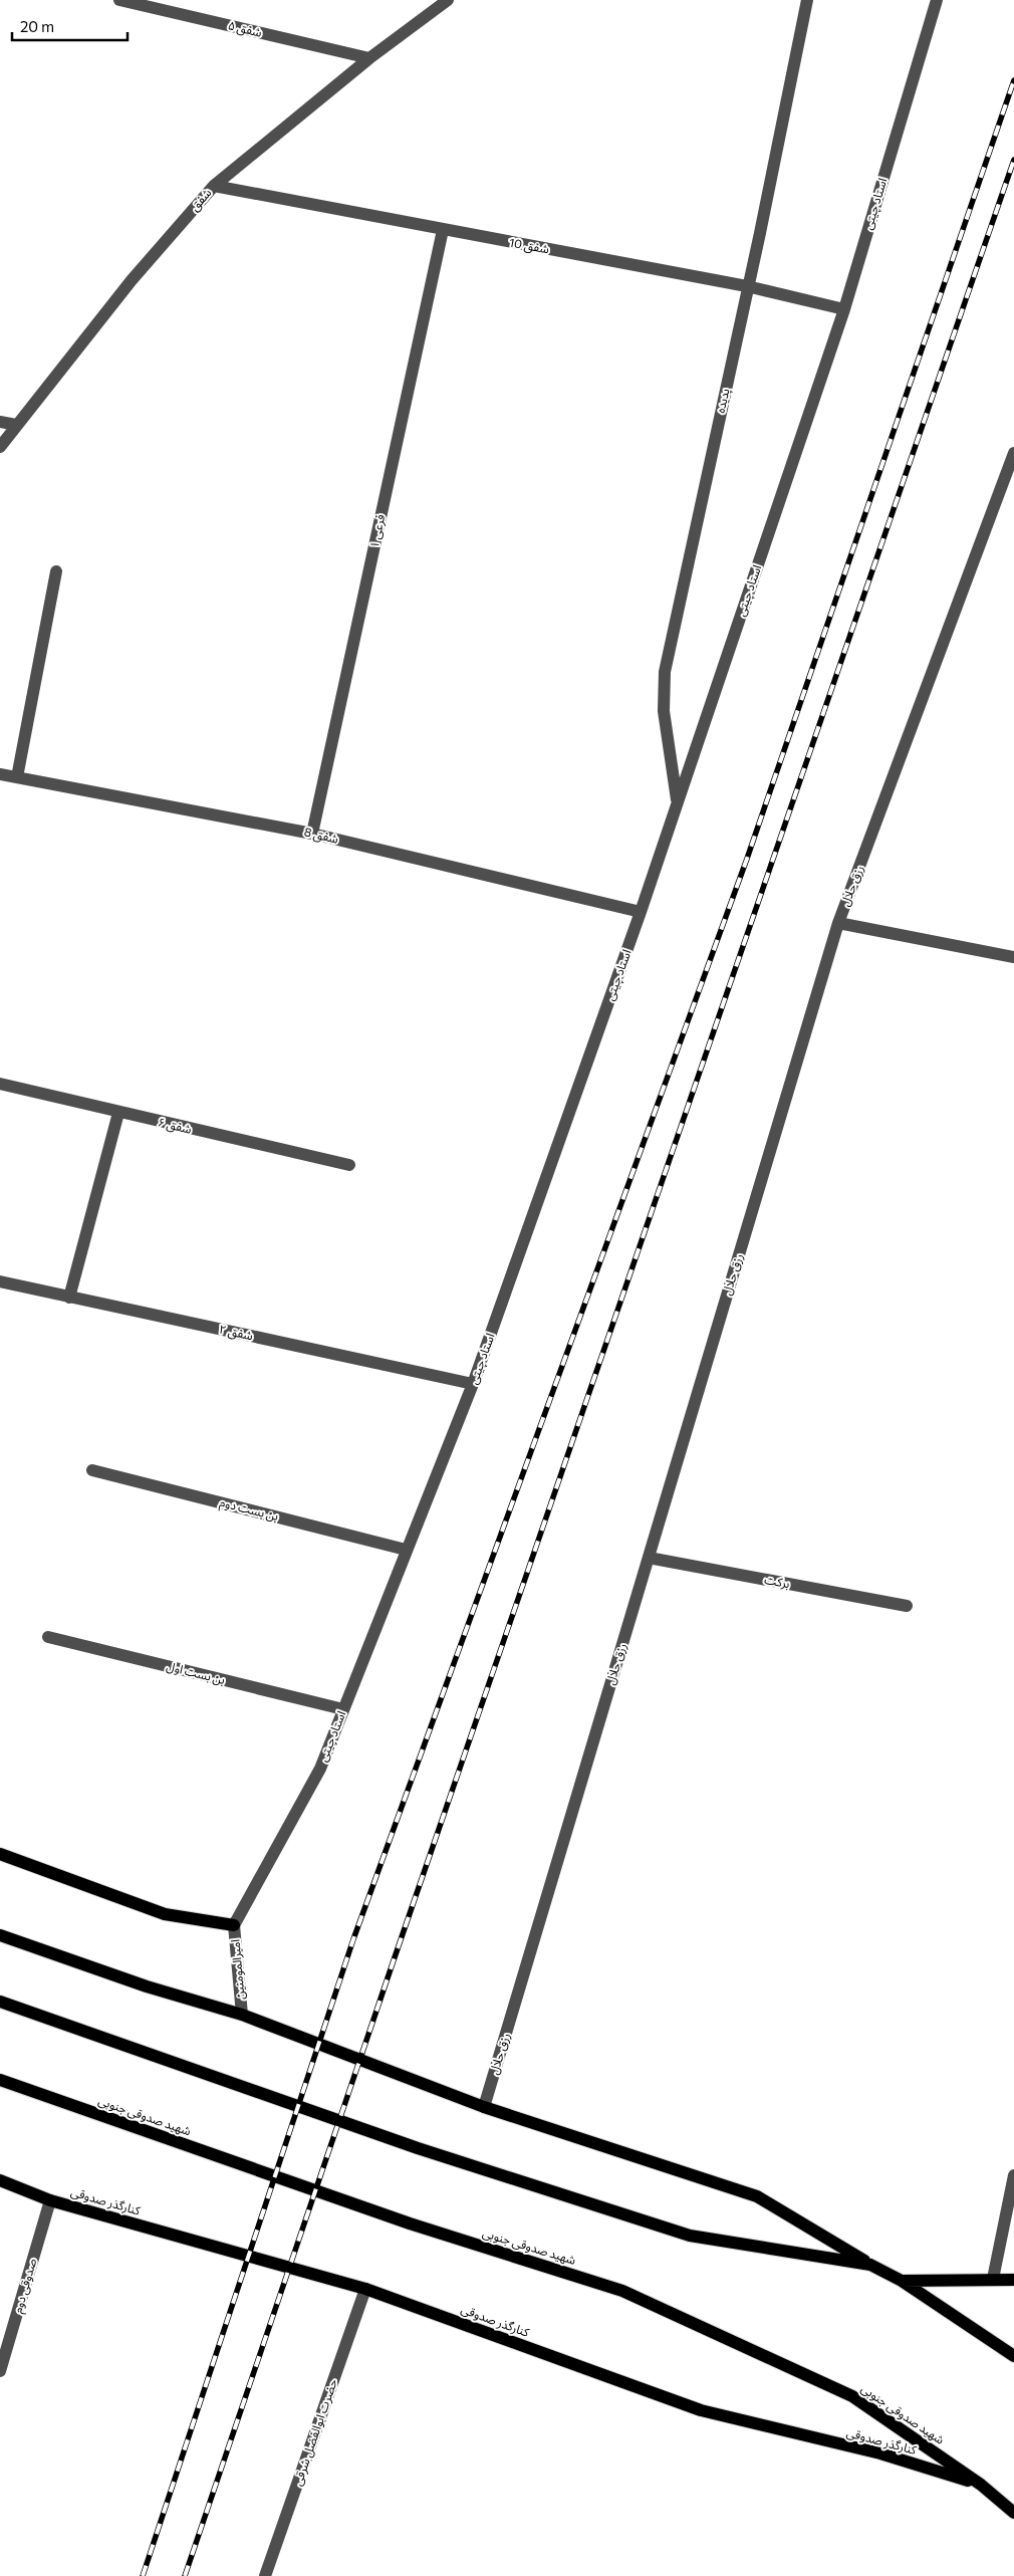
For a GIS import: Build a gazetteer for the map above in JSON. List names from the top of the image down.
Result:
{
  "streets": {
    "main road": ["شهید صدوقی جنوبی", "کنارگذر صدوقی"],
    "street": [
      "شفق ۵",
      "شفق",
      "استاد چیتی",
      "شفق 10",
      "پدیده",
      "فرعی ۱",
      "شفق 8",
      "رزق حلال",
      "شفق ۶",
      "شفق ۲",
      "بن بست دوم",
      "برکت",
      "بن بست اول",
      "امیرالمومنین",
      "صدوقی دوم",
      "حضرت ابوالفضل شرقی"
    ]
  },
  "crossings": [
    ["شفق ۵", "شفق"],
    ["شفق", "شفق 10"],
    ["استاد چیتی", "شفق 10"],
    ["استاد چیتی", "پدیده"],
    ["استاد چیتی", "شفق 8"],
    ["استاد چیتی", "شفق ۲"],
    ["استاد چیتی", "بن بست دوم"],
    ["استاد چیتی", "بن بست اول"],
    ["استاد چیتی", "امیرالمومنین"],
    ["شفق 10", "پدیده"],
    ["شفق 10", "فرعی ۱"],
    ["فرعی ۱", "شفق 8"],
    ["رزق حلال", "برکت"],
    ["شهید صدوقی جنوبی", "کنارگذر صدوقی"],
    ["کنارگذر صدوقی", "صدوقی دوم"],
    ["کنارگذر صدوقی", "حضرت ابوالفضل شرقی"]
  ],
  "scale_bar": "20 m"
}
